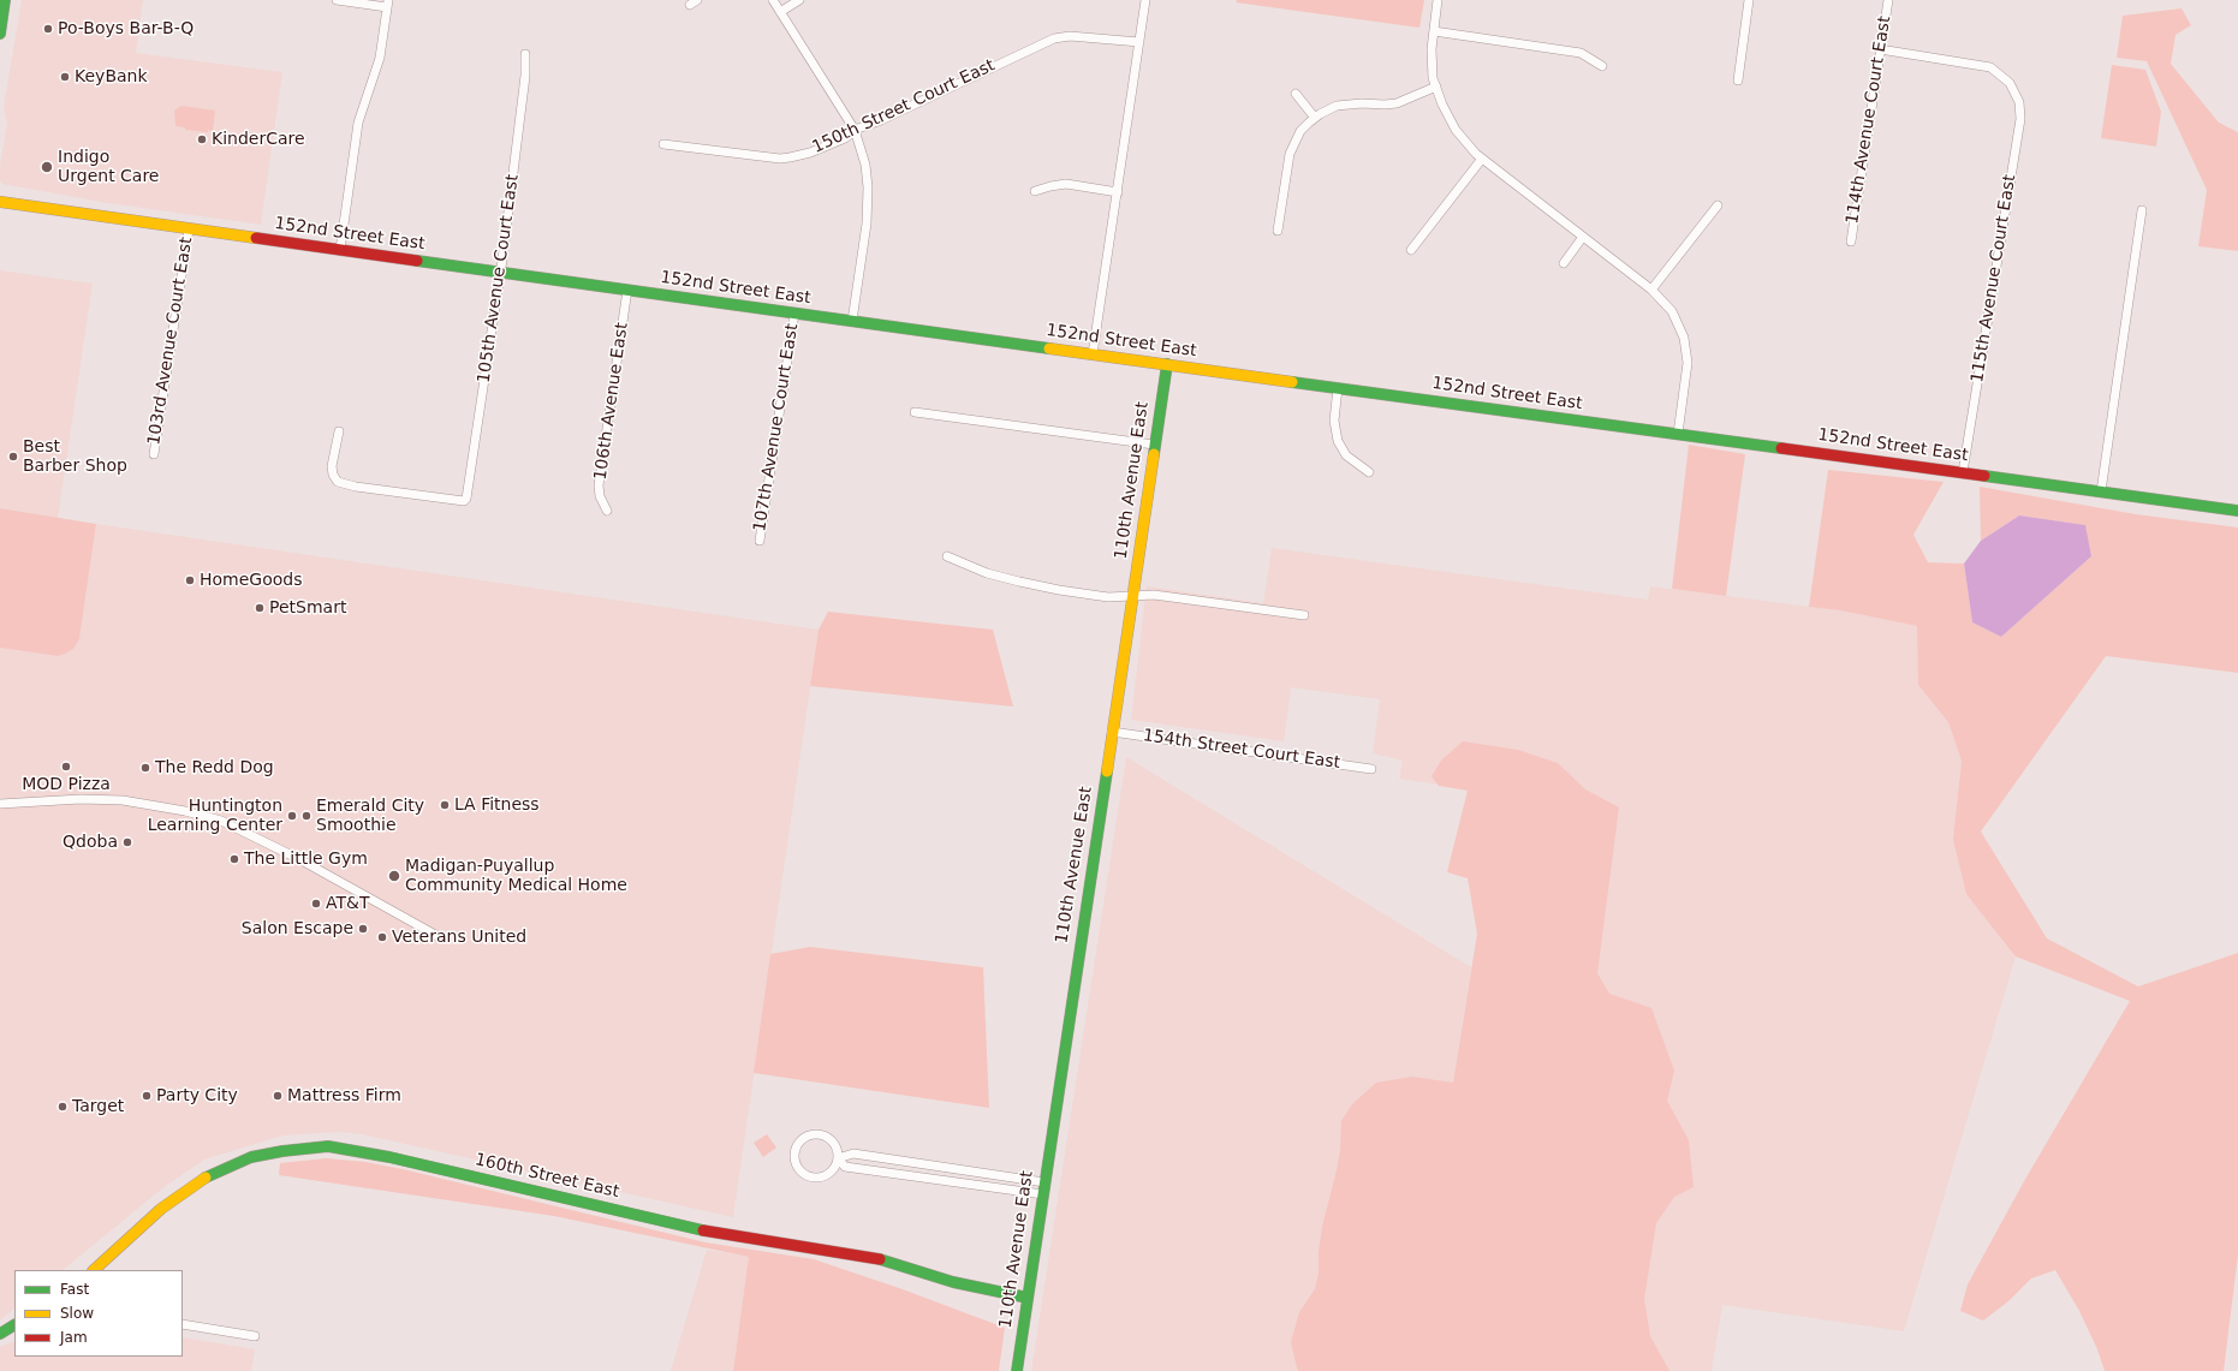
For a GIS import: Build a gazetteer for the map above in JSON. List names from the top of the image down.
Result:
{
  "streets": {
    "main road": ["152nd Street East", "110th Avenue East", "160th Street East"],
    "street": [
      "150th Street Court East",
      "114th Avenue Court East",
      "105th Avenue Court East",
      "115th Avenue Court East",
      "103rd Avenue Court East",
      "106th Avenue East",
      "107th Avenue Court East",
      "154th Street Court East"
    ]
  },
  "crossings": [
    ["114th Avenue Court East", "115th Avenue Court East"],
    ["152nd Street East", "105th Avenue Court East"],
    ["152nd Street East", "115th Avenue Court East"],
    ["152nd Street East", "103rd Avenue Court East"],
    ["152nd Street East", "106th Avenue East"],
    ["152nd Street East", "107th Avenue Court East"],
    ["152nd Street East", "110th Avenue East"],
    ["110th Avenue East", "154th Street Court East"],
    ["110th Avenue East", "160th Street East"]
  ],
  "places": [
    "Po-Boys Bar-B-Q",
    "KeyBank",
    "KinderCare",
    "Indigo Urgent Care",
    "Best Barber Shop",
    "HomeGoods",
    "PetSmart",
    "MOD Pizza",
    "The Redd Dog",
    "LA Fitness",
    "Huntington Learning Center",
    "Emerald City Smoothie",
    "Qdoba",
    "The Little Gym",
    "Madigan-Puyallup Community Medical Home",
    "AT&T",
    "Salon Escape",
    "Veterans United",
    "Party City",
    "Mattress Firm",
    "Target"
  ],
  "legend": ["Fast", "Slow", "Jam"]
}
